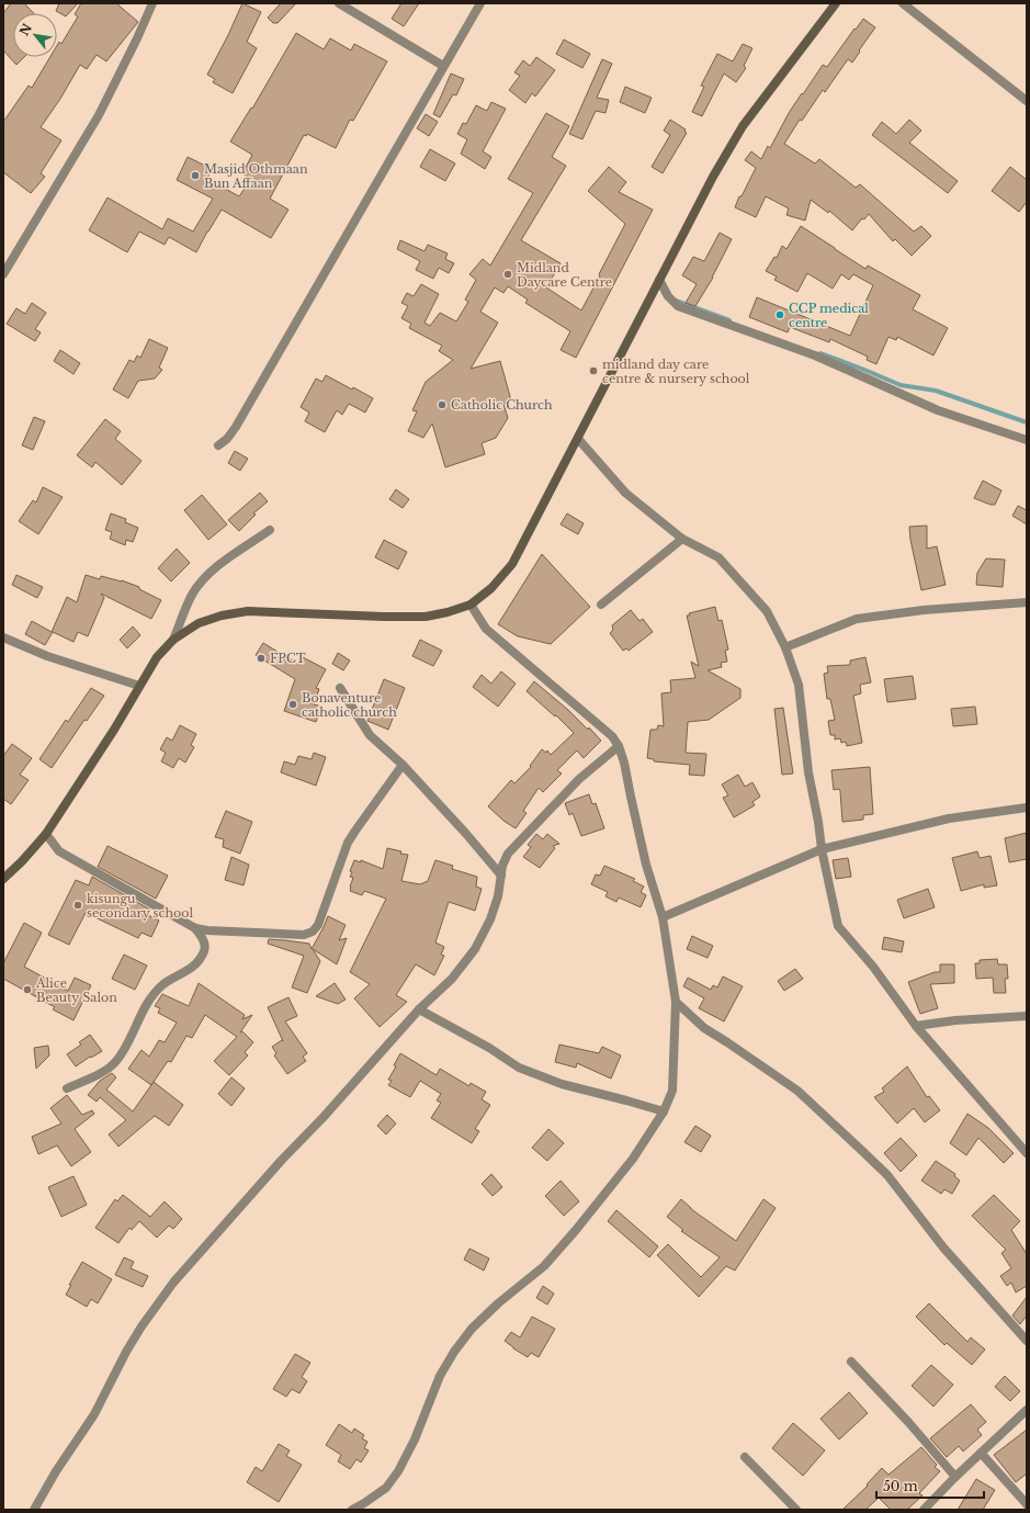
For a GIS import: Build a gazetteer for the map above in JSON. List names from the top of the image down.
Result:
{
  "places": [
    "Masjid Othmaan Bun Affaan",
    "Midland Daycare Centre",
    "CCP medical centre",
    "midland day care centre & nursery school",
    "Catholic Church",
    "FPCT",
    "Bonaventure catholic church",
    "kisungu secondary school",
    "Alice Beauty Salon"
  ],
  "scale_bar": "50 m",
  "north": "top left"
}
